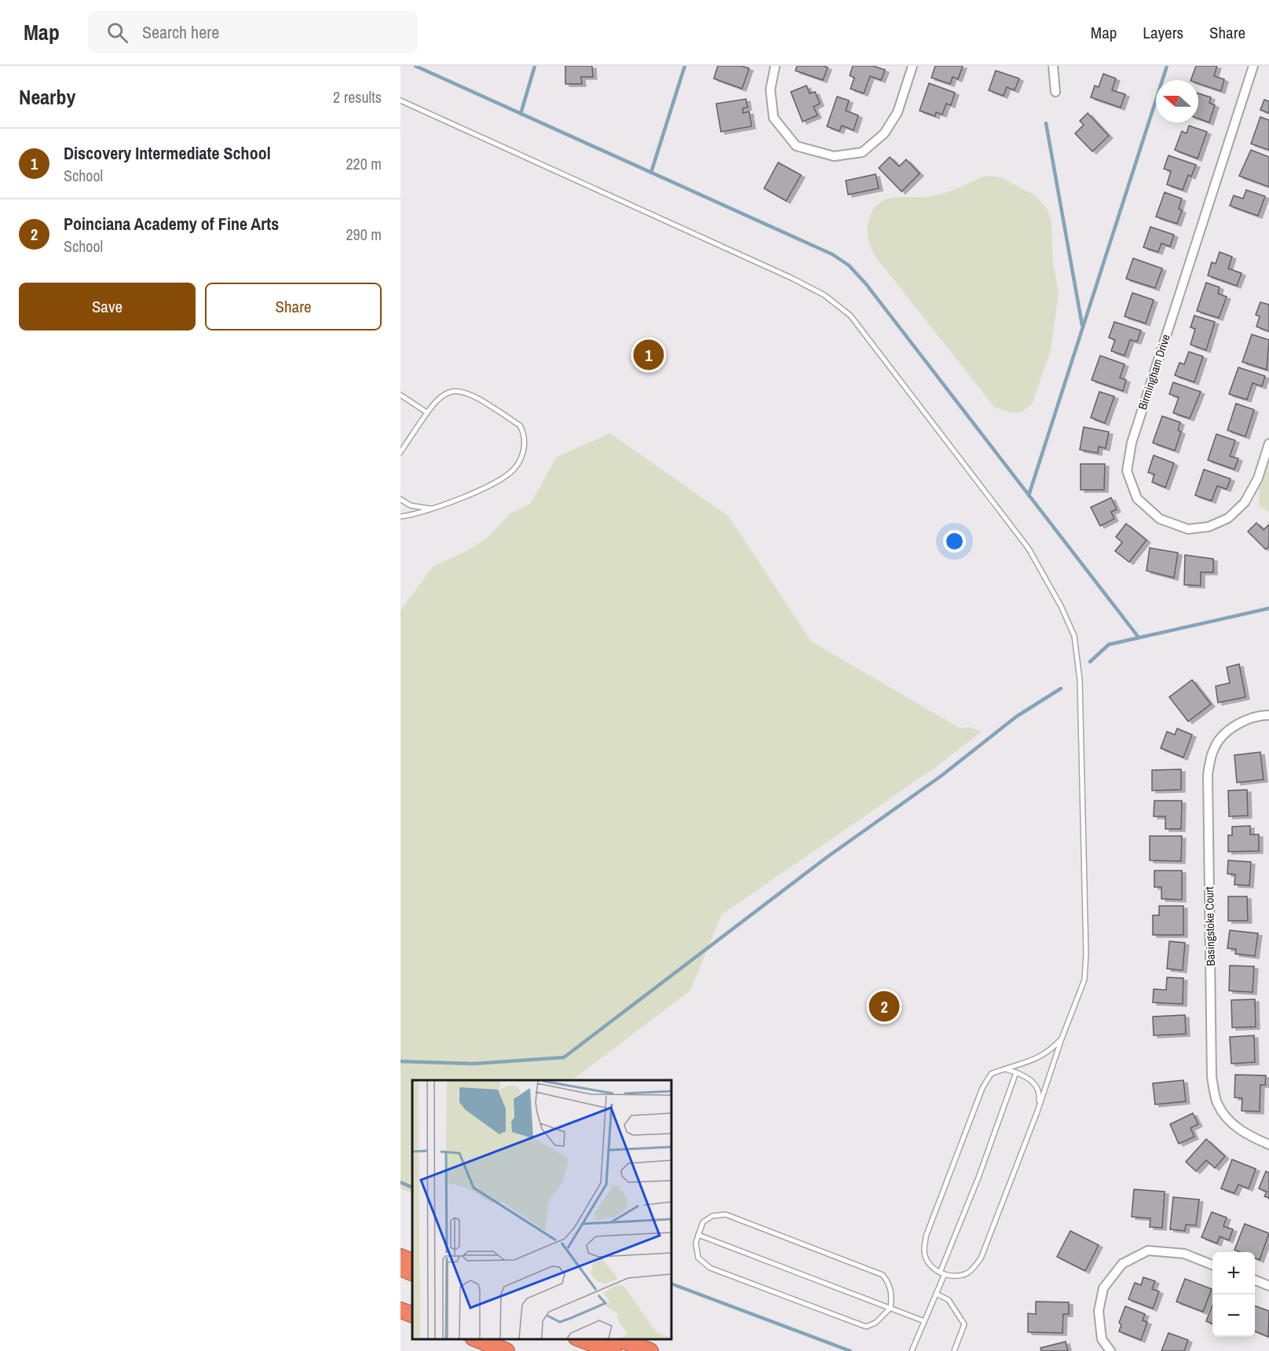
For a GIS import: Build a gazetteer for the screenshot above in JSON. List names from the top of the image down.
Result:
{
  "streets": {
    "street": ["Birmingham Drive", "Basingstoke Court"]
  },
  "north": "left",
  "page": {
    "header": "Map",
    "search": "Search here",
    "nav": ["Map", "Layers", "Share"],
    "heading": ["Nearby", "2 results"],
    "list": [
      {
        "mark": "1",
        "name": "Discovery Intermediate School",
        "note": "School",
        "value": "220 m"
      },
      {
        "mark": "2",
        "name": "Poinciana Academy of Fine Arts",
        "note": "School",
        "value": "290 m"
      }
    ],
    "buttons": ["Save", "Share"],
    "pins": ["1", "2"],
    "map_buttons": ["+", "−"]
  }
}
